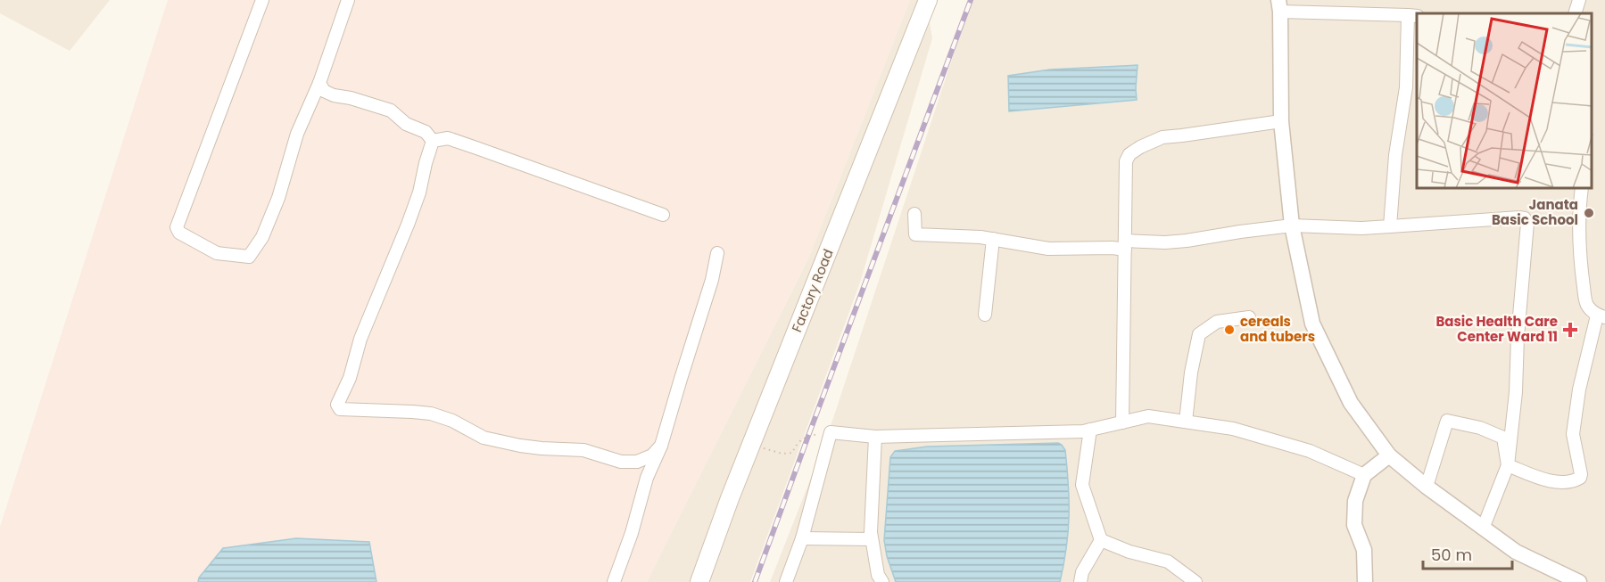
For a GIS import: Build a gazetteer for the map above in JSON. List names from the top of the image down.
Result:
{
  "streets": {
    "main road": ["Factory Road"]
  },
  "places": {
    "other": ["Janata Basic School", "cereals and tubers"],
    "health": ["Basic Health Care Center Ward 11"]
  },
  "scale_bar": "50 m"
}
